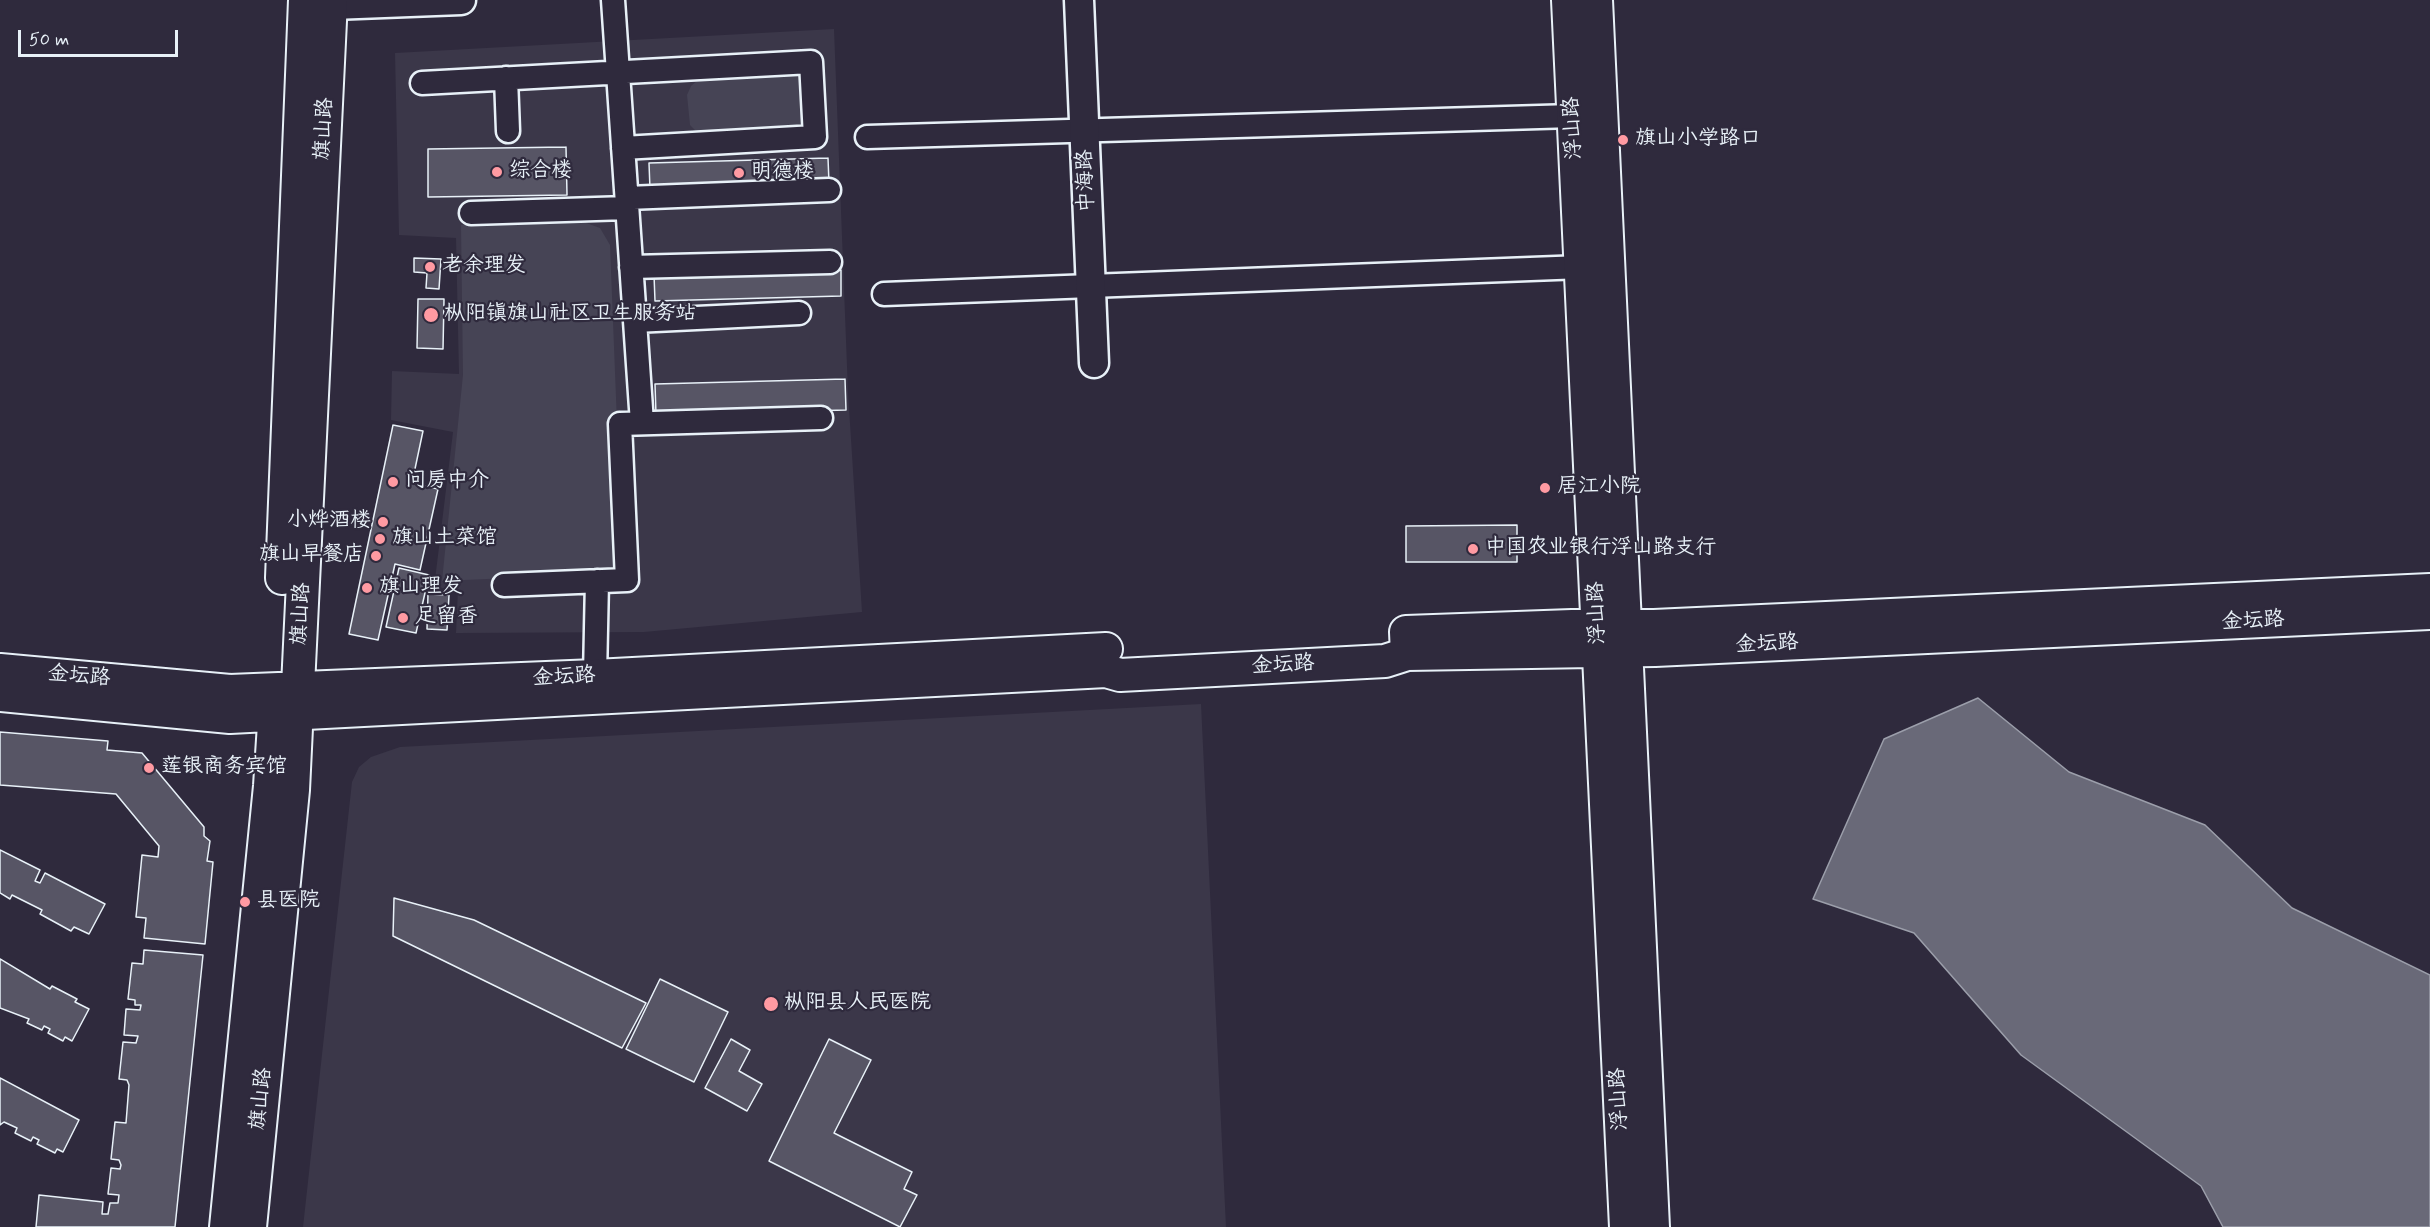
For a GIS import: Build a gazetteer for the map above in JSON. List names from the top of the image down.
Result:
{
  "streets": {
    "main road": ["浮山路", "旗山路", "金坛路"],
    "street": ["中海路"]
  },
  "crossings": [
    ["浮山路", "金坛路"],
    ["旗山路", "金坛路"]
  ],
  "places": [
    "旗山小学路口",
    "综合楼",
    "明德楼",
    "老余理发",
    "枞阳镇旗山社区卫生服务站",
    "问房中介",
    "居江小院",
    "小烨酒楼",
    "旗山土菜馆",
    "中国农业银行浮山路支行",
    "旗山早餐店",
    "旗山理发",
    "足留香",
    "莲银商务宾馆",
    "县医院",
    "枞阳县人民医院"
  ],
  "scale_bar": "50 m"
}
